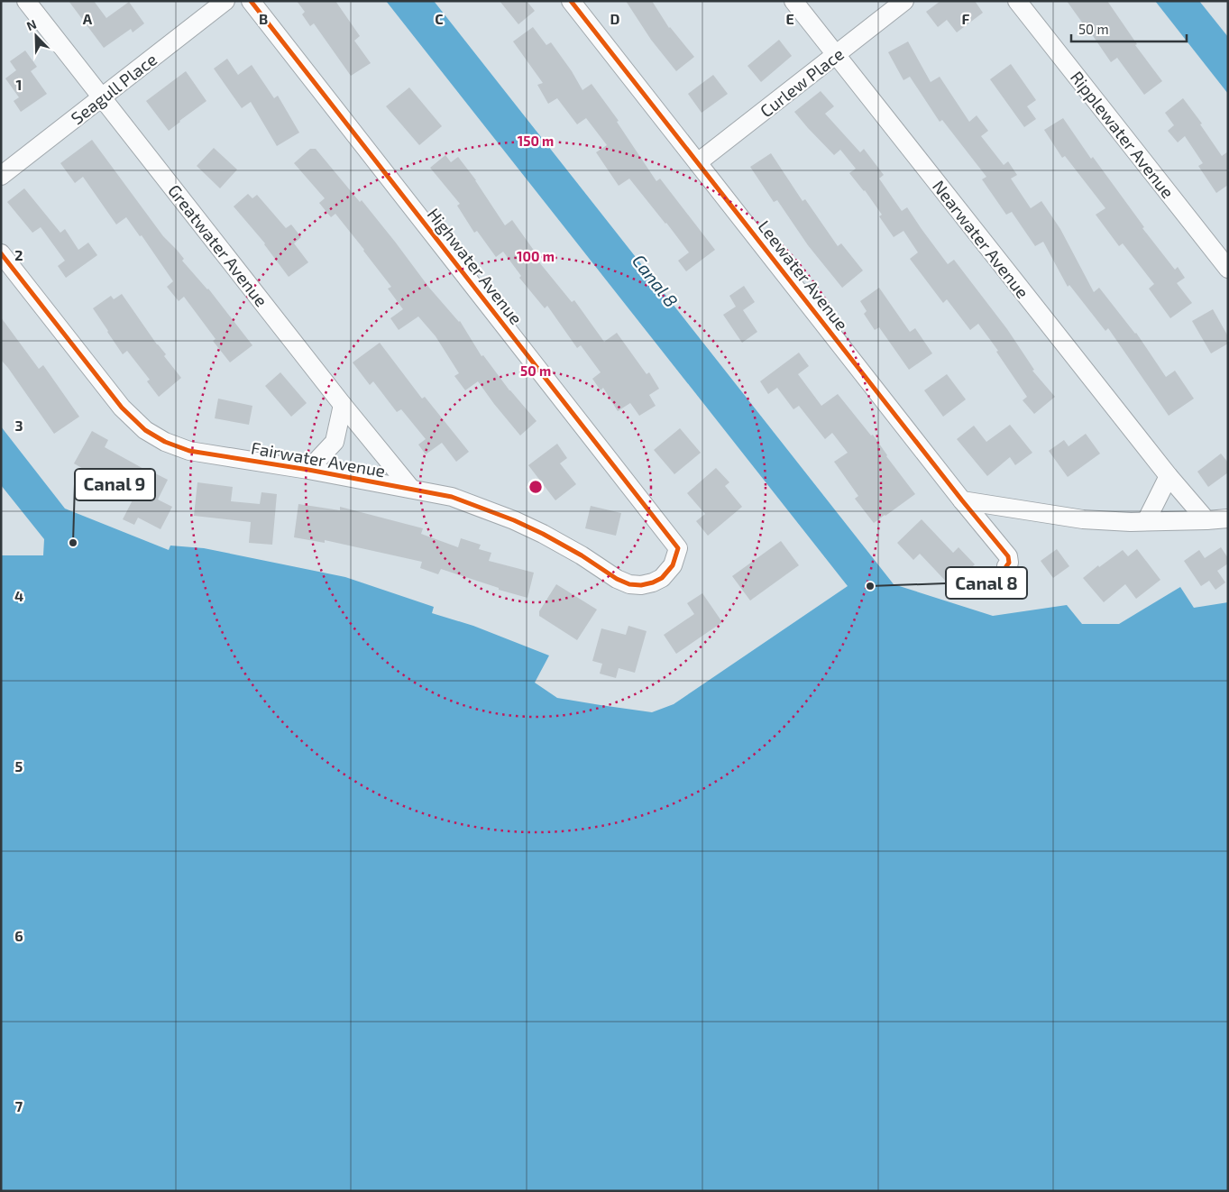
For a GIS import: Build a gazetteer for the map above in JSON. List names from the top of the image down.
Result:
{
  "streets": {
    "street": [
      "Curlew Place",
      "Seagull Place",
      "Ripplewater Avenue",
      "Nearwater Avenue",
      "Greatwater Avenue",
      "Highwater Avenue",
      "Leewater Avenue",
      "Fairwater Avenue"
    ]
  },
  "crossings": [
    ["Curlew Place", "Nearwater Avenue"],
    ["Curlew Place", "Leewater Avenue"],
    ["Seagull Place", "Greatwater Avenue"],
    ["Greatwater Avenue", "Fairwater Avenue"],
    ["Highwater Avenue", "Fairwater Avenue"]
  ],
  "water": ["Canal 8"],
  "places": ["Canal 9", "Canal 8"],
  "scale_bar": "50 m",
  "north": "top left",
  "grid": {
    "columns": [
      "A",
      "B",
      "C",
      "D",
      "E",
      "F"
    ],
    "rows": [
      "1",
      "2",
      "3",
      "4",
      "5",
      "6",
      "7"
    ]
  },
  "rings": ["150 m", "100 m", "50 m"]
}
